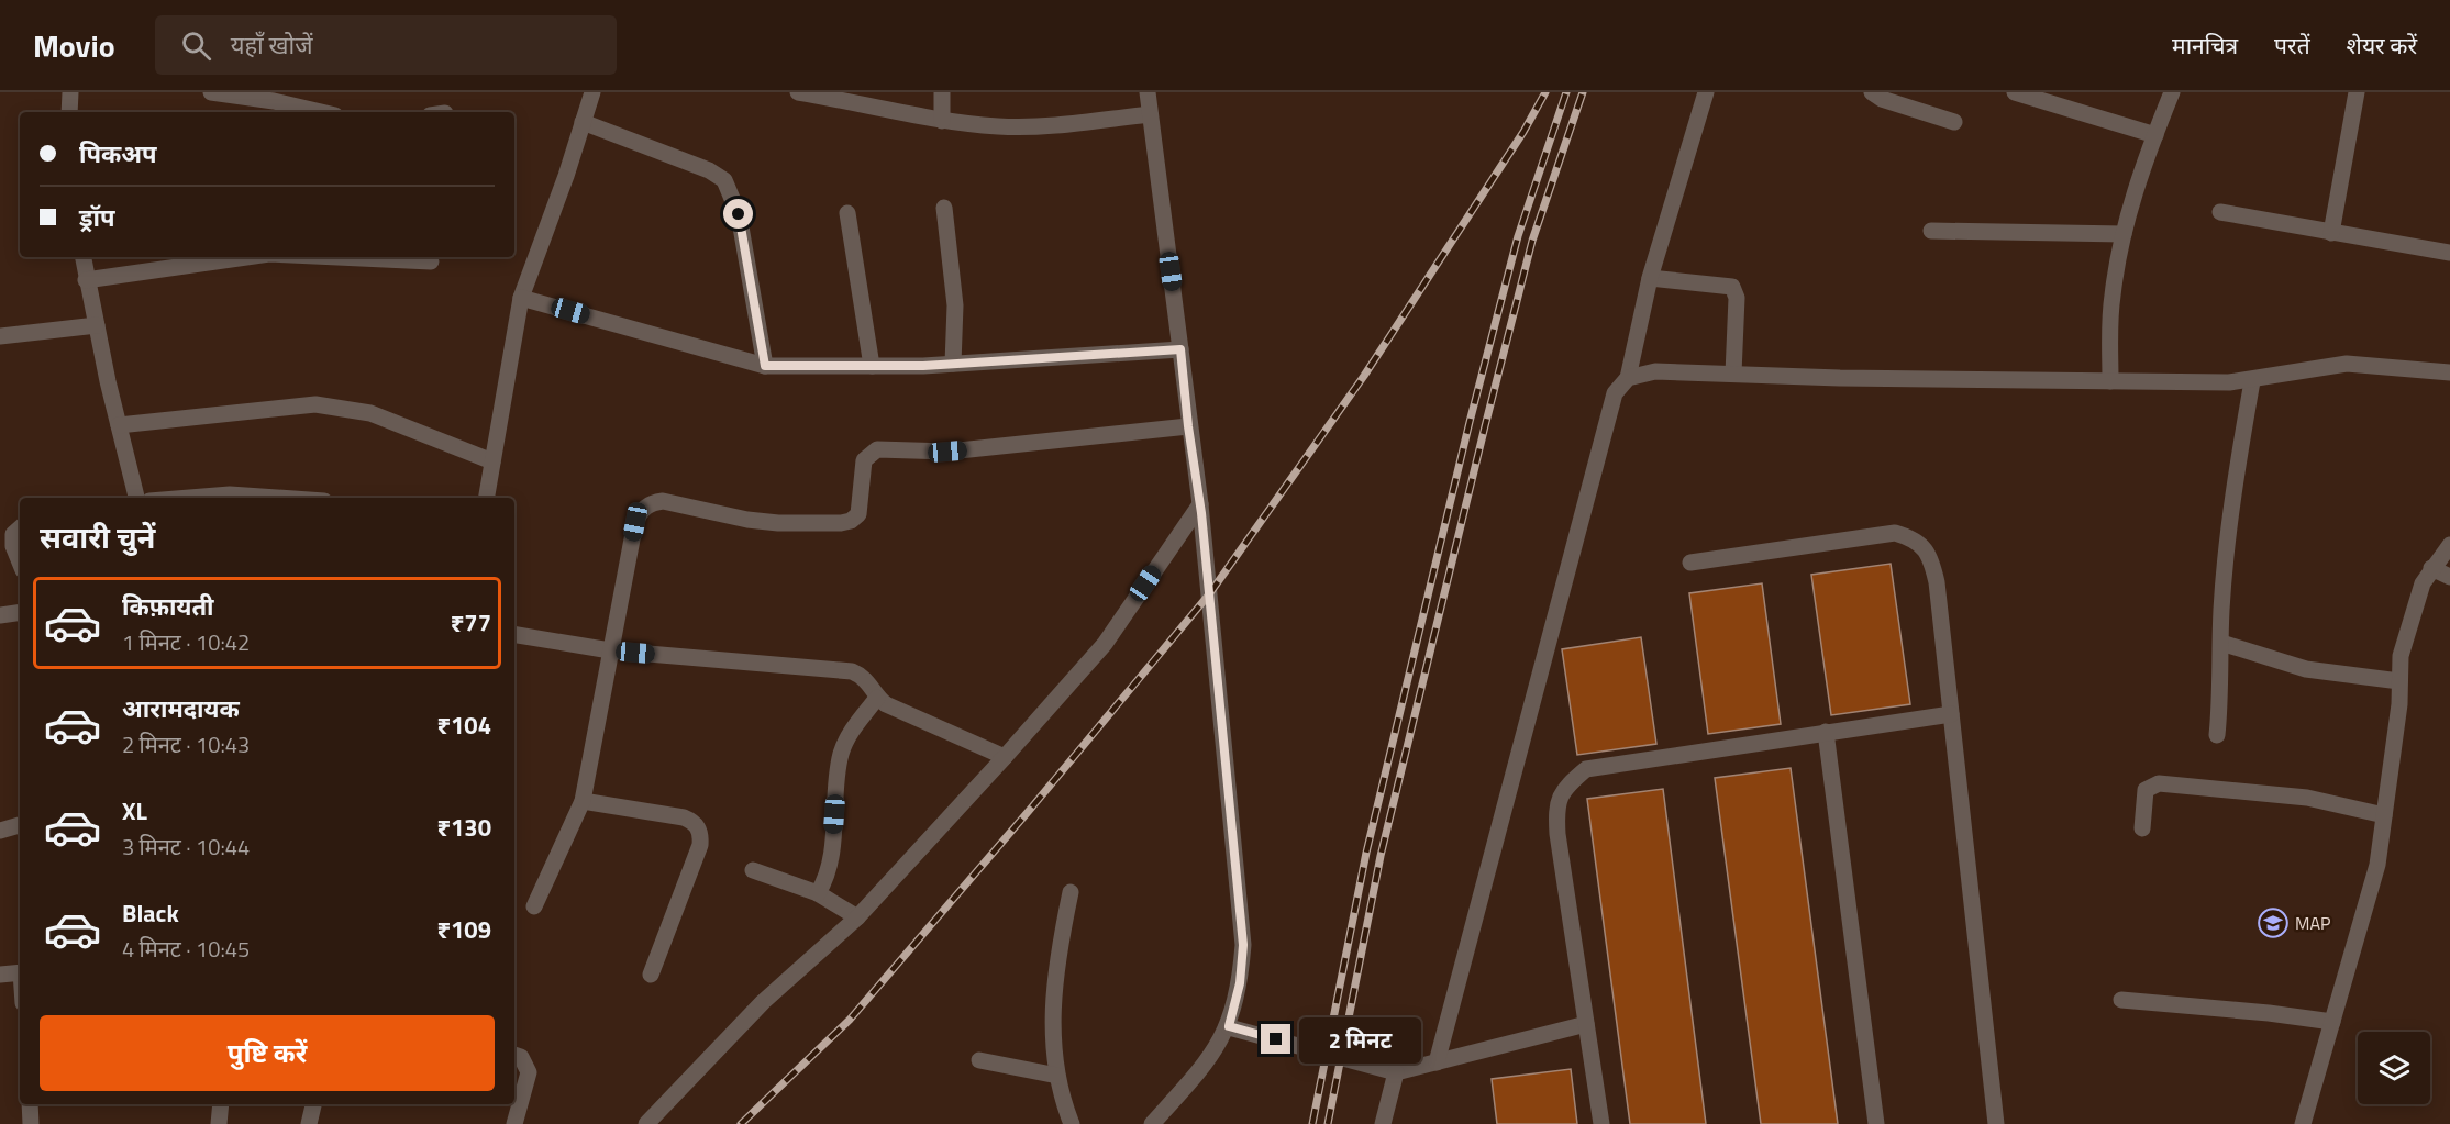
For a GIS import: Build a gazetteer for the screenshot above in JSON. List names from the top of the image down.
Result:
{
  "places": {
    "school or university": ["MAP"]
  },
  "page": {
    "header": "Movio",
    "search": "यहाँ खोजें",
    "nav": ["मानचित्र", "परतें", "शेयर करें"],
    "banner": ["पिकअप", "ड्रॉप"],
    "heading": "सवारी चुनें",
    "list": [
      {
        "name": "किफ़ायती",
        "note": "1 मिनट · 10:42",
        "value": "₹77"
      },
      {
        "name": "आरामदायक",
        "note": "2 मिनट · 10:43",
        "value": "₹104"
      },
      {
        "name": "XL",
        "note": "3 मिनट · 10:44",
        "value": "₹130"
      },
      {
        "name": "Black",
        "note": "4 मिनट · 10:45",
        "value": "₹109"
      }
    ],
    "buttons": "पुष्टि करें",
    "bubble": "2 मिनट"
  }
}
